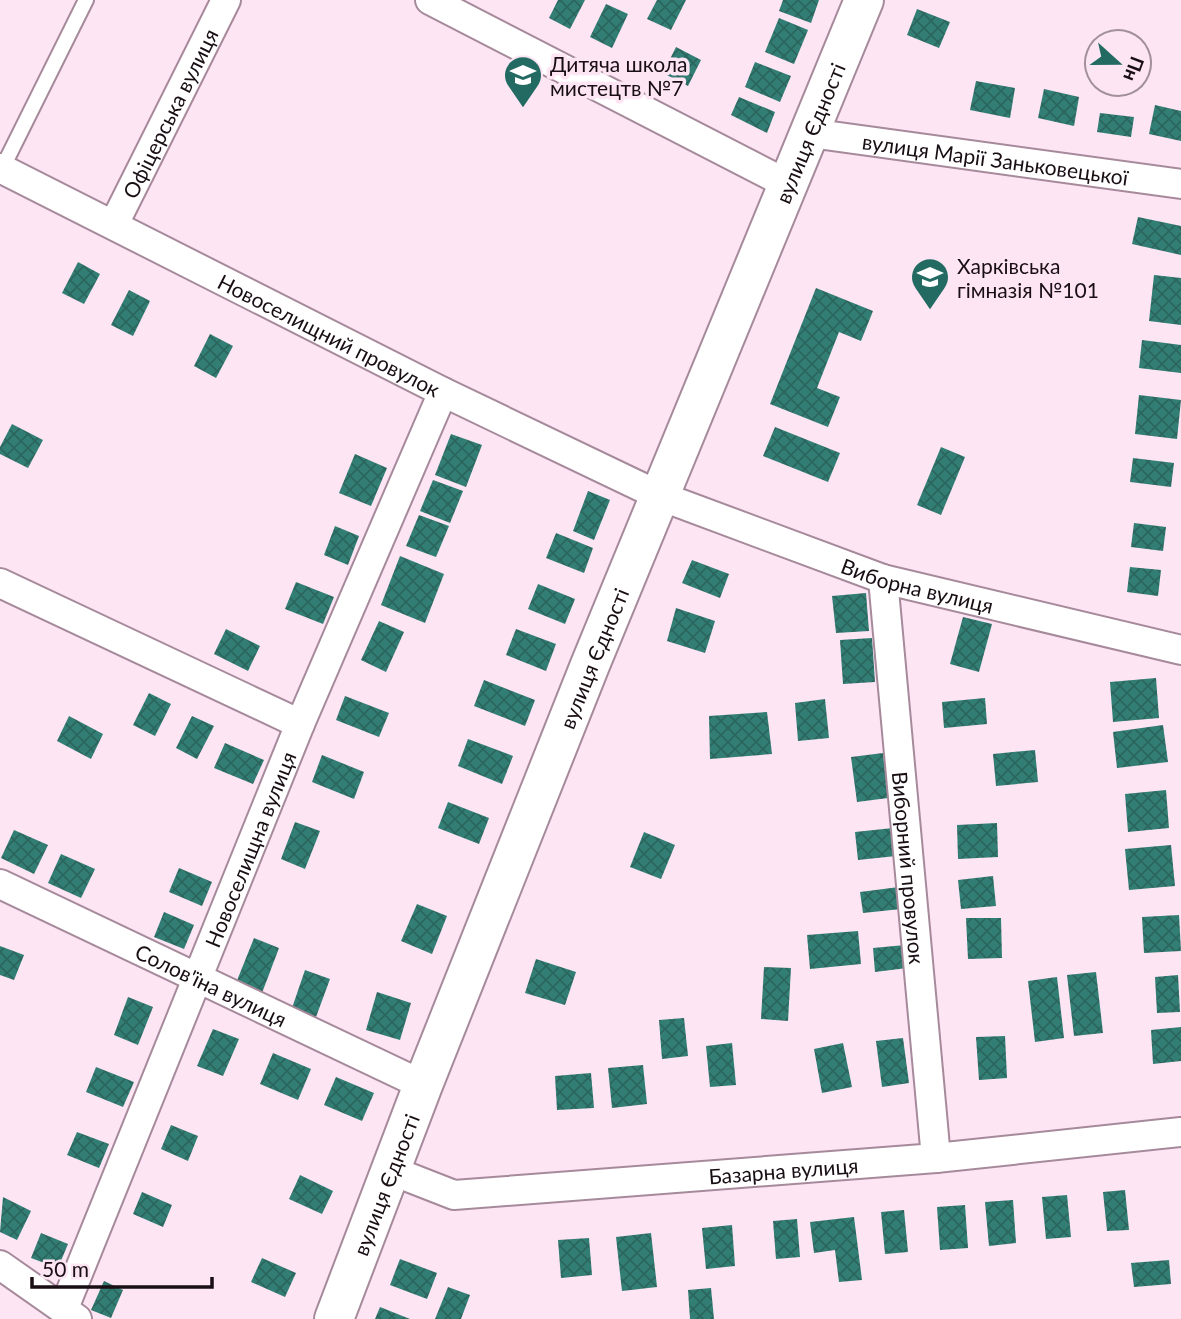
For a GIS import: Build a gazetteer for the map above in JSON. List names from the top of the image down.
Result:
{
  "streets": {
    "main road": ["вулиця Єдності"],
    "street": [
      "Офіцерська вулиця",
      "вулиця Марії Заньковецької",
      "Новоселищний провулок",
      "Виборна вулиця",
      "Новоселищна вулиця",
      "Виборний провулок",
      "Солов'їна вулиця",
      "Базарна вулиця"
    ]
  },
  "crossings": [
    ["Офіцерська вулиця", "Новоселищний провулок"],
    ["вулиця Єдності", "вулиця Марії Заньковецької"],
    ["вулиця Єдності", "Новоселищний провулок"],
    ["вулиця Єдності", "Виборна вулиця"],
    ["вулиця Єдності", "Солов'їна вулиця"],
    ["вулиця Єдності", "Базарна вулиця"],
    ["Новоселищний провулок", "Виборна вулиця"],
    ["Новоселищний провулок", "Новоселищна вулиця"],
    ["Виборна вулиця", "Виборний провулок"],
    ["Новоселищна вулиця", "Солов'їна вулиця"],
    ["Виборний провулок", "Базарна вулиця"]
  ],
  "places": {
    "school or university": ["Дитяча школа мистецтв №7", "Харківська гімназія №101"]
  },
  "scale_bar": "50 m",
  "north": "right"
}
